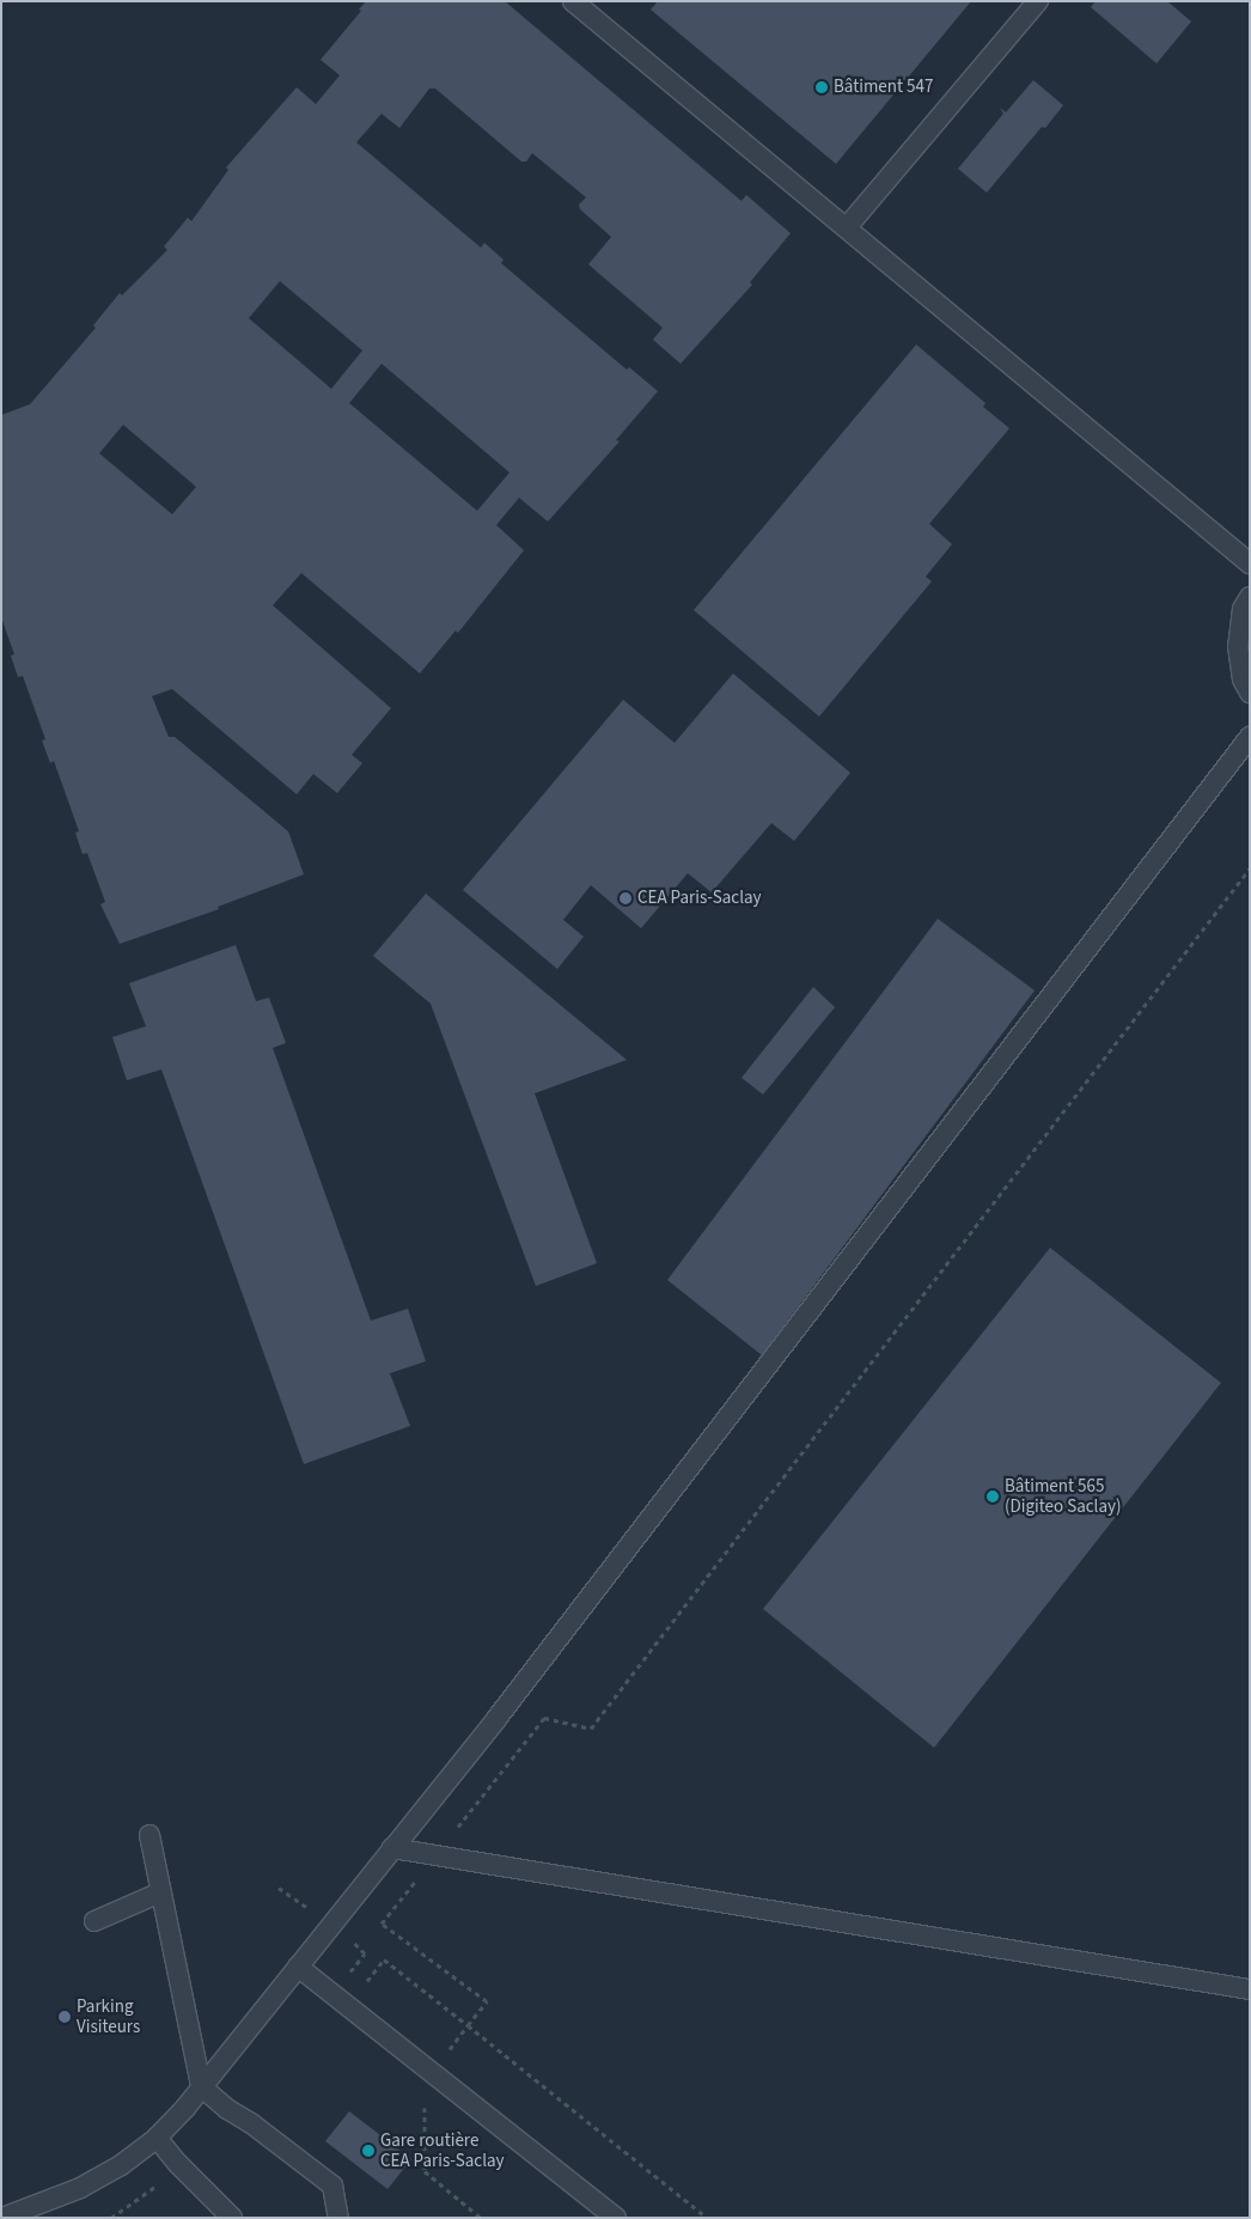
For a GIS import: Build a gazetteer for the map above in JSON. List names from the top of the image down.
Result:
{
  "places": [
    "Bâtiment 547",
    "CEA Paris-Saclay",
    "Bâtiment 565 (Digiteo Saclay)",
    "Parking Visiteurs",
    "Gare routière CEA Paris-Saclay"
  ]
}
